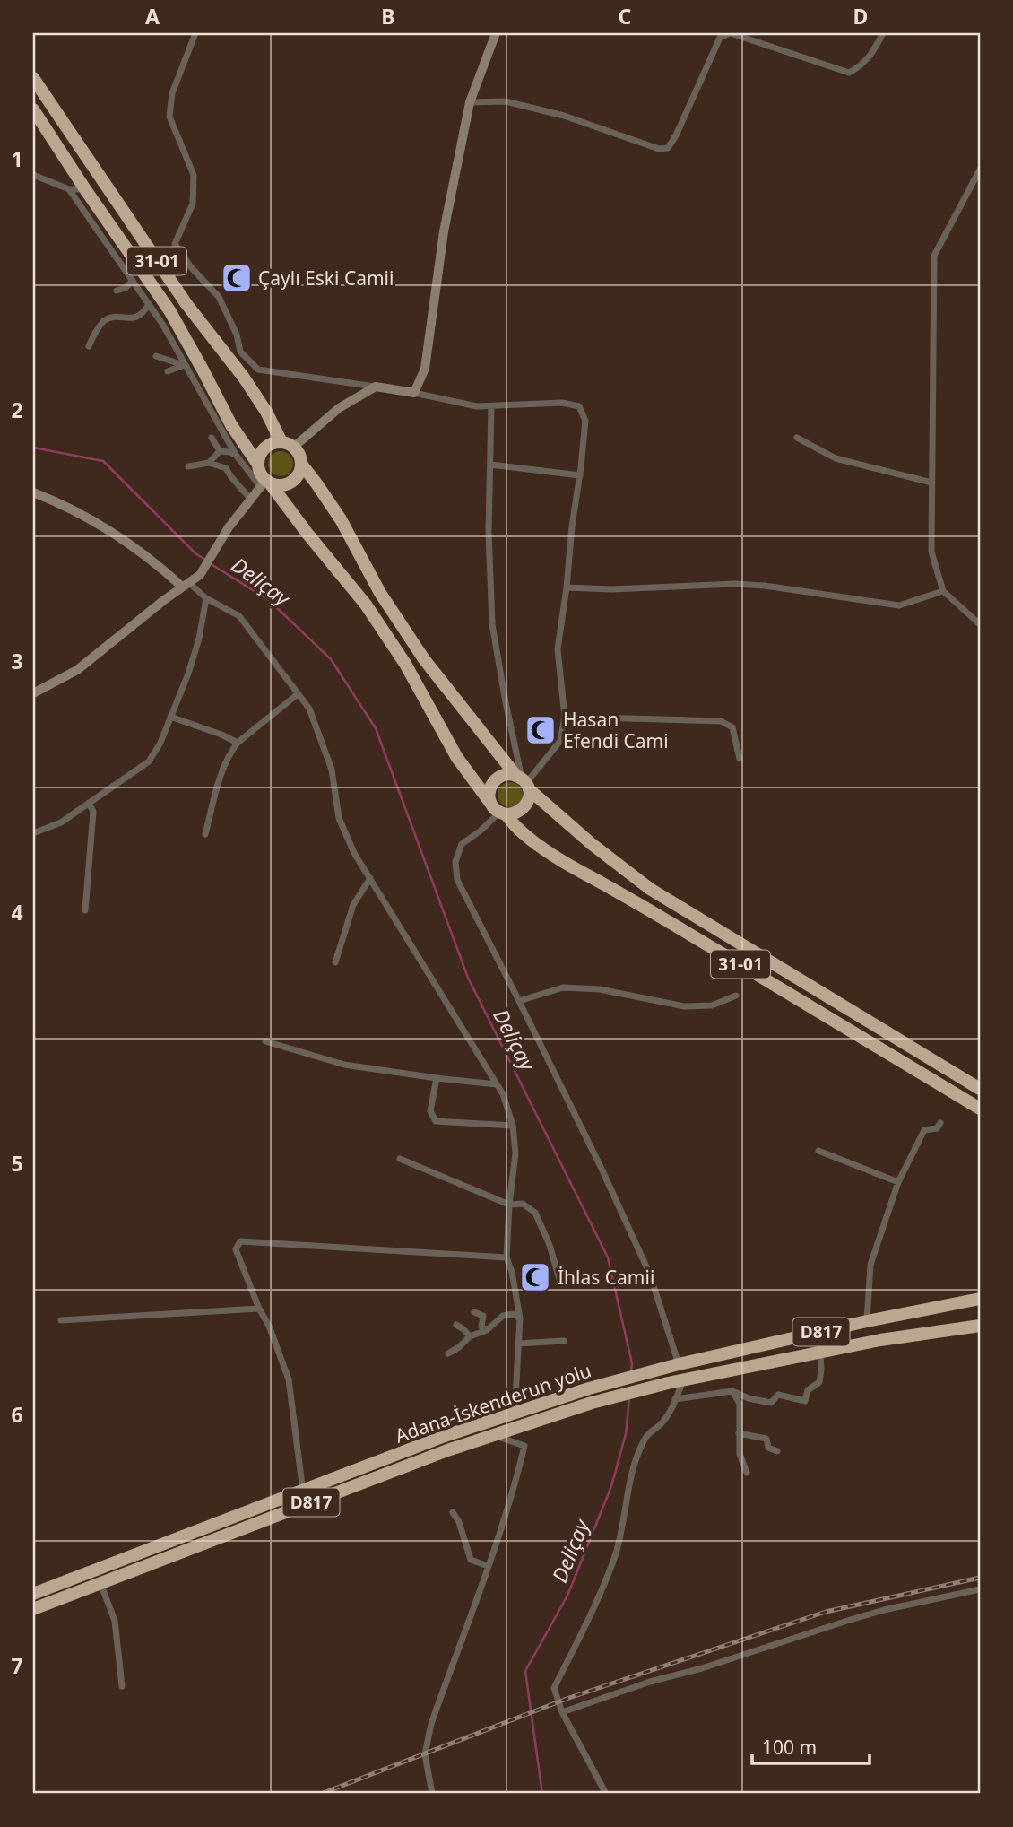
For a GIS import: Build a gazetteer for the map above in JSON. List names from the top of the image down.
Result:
{
  "streets": {
    "highway": ["31-01", "D817", "Adana-İskenderun yolu"]
  },
  "water": ["Deliçay"],
  "places": {
    "mosque": ["Çaylı Eski Camii", "Hasan Efendi Cami", "İhlas Camii"]
  },
  "scale_bar": "100 m",
  "grid": {
    "columns": [
      "A",
      "B",
      "C",
      "D"
    ],
    "rows": [
      "1",
      "2",
      "3",
      "4",
      "5",
      "6",
      "7"
    ]
  }
}
